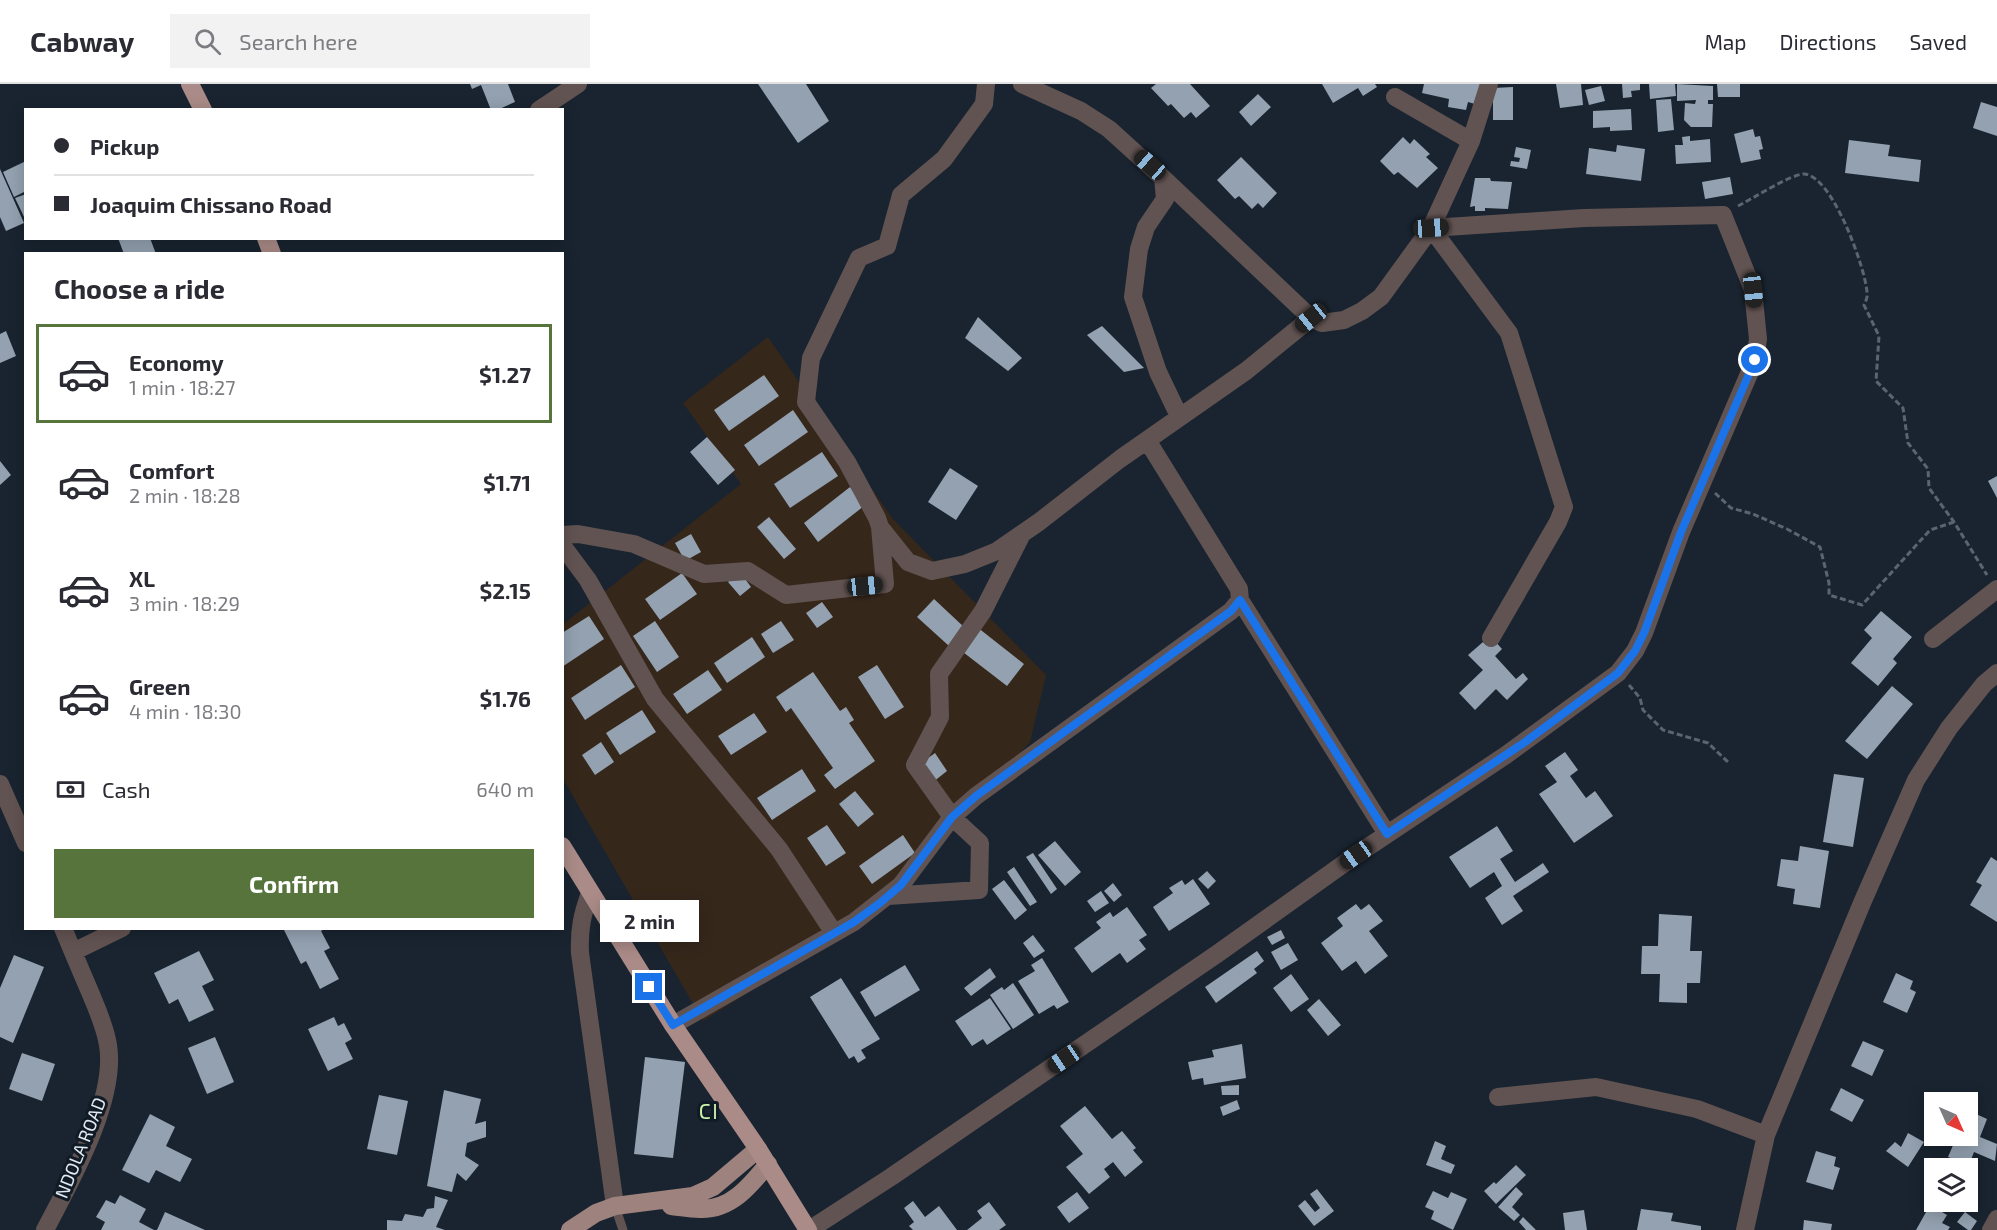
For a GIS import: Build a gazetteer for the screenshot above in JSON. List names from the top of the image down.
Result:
{
  "streets": {
    "street": ["NDOLA ROAD"]
  },
  "districts": ["CI"],
  "north": "bottom right",
  "page": {
    "header": "Cabway",
    "search": "Search here",
    "nav": ["Map", "Directions", "Saved"],
    "banner": ["Pickup", "Joaquim Chissano Road"],
    "heading": "Choose a ride",
    "list": [
      {
        "name": "Economy",
        "note": "1 min · 18:27",
        "value": "$1.27"
      },
      {
        "name": "Comfort",
        "note": "2 min · 18:28",
        "value": "$1.71"
      },
      {
        "name": "XL",
        "note": "3 min · 18:29",
        "value": "$2.15"
      },
      {
        "name": "Green",
        "note": "4 min · 18:30",
        "value": "$1.76"
      }
    ],
    "pay": ["Cash", "640 m"],
    "buttons": "Confirm",
    "bubble": "2 min"
  }
}
